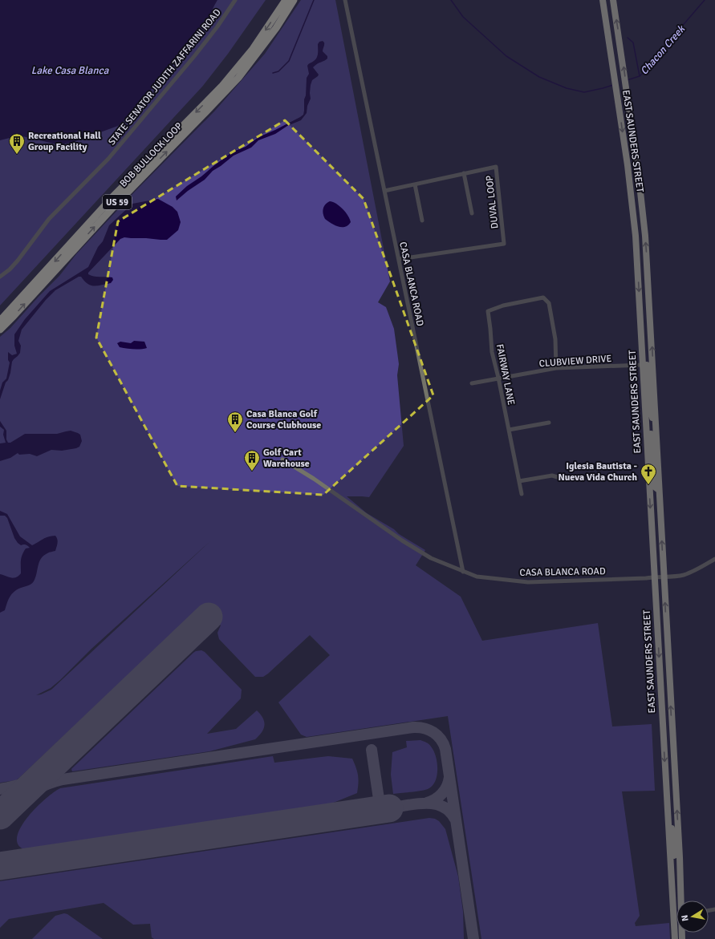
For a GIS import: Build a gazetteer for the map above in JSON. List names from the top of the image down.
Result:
{
  "streets": {
    "highway": ["BOB BULLOCK LOOP", "US 59"],
    "main road": ["EAST SAUNDERS STREET"],
    "street": [
      "STATE SENATOR JUDITH ZAFFARINI ROAD",
      "DUVAL LOOP",
      "CASA BLANCA ROAD",
      "CLUBVIEW DRIVE",
      "FAIRWAY LANE"
    ]
  },
  "crossings": [
    ["EAST SAUNDERS STREET", "CASA BLANCA ROAD"],
    ["EAST SAUNDERS STREET", "CLUBVIEW DRIVE"],
    ["DUVAL LOOP", "CASA BLANCA ROAD"],
    ["CLUBVIEW DRIVE", "FAIRWAY LANE"]
  ],
  "water": ["Chacon Creek", "Lake Casa Blanca"],
  "places": {
    "building": ["Recreational Hall Group Facility", "Casa Blanca Golf Course Clubhouse", "Golf Cart Warehouse"],
    "church": ["Iglesia Bautista - Nueva Vida Church"]
  },
  "north": "left"
}
